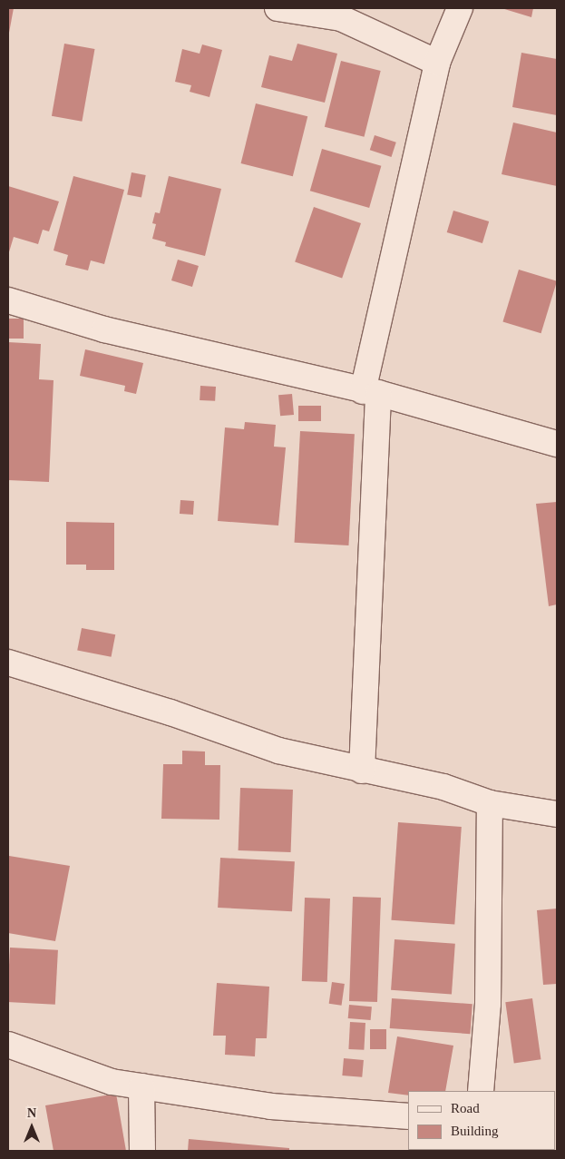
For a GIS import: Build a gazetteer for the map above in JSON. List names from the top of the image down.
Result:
{
  "legend": ["Road", "Building"],
  "north": "top"
}
